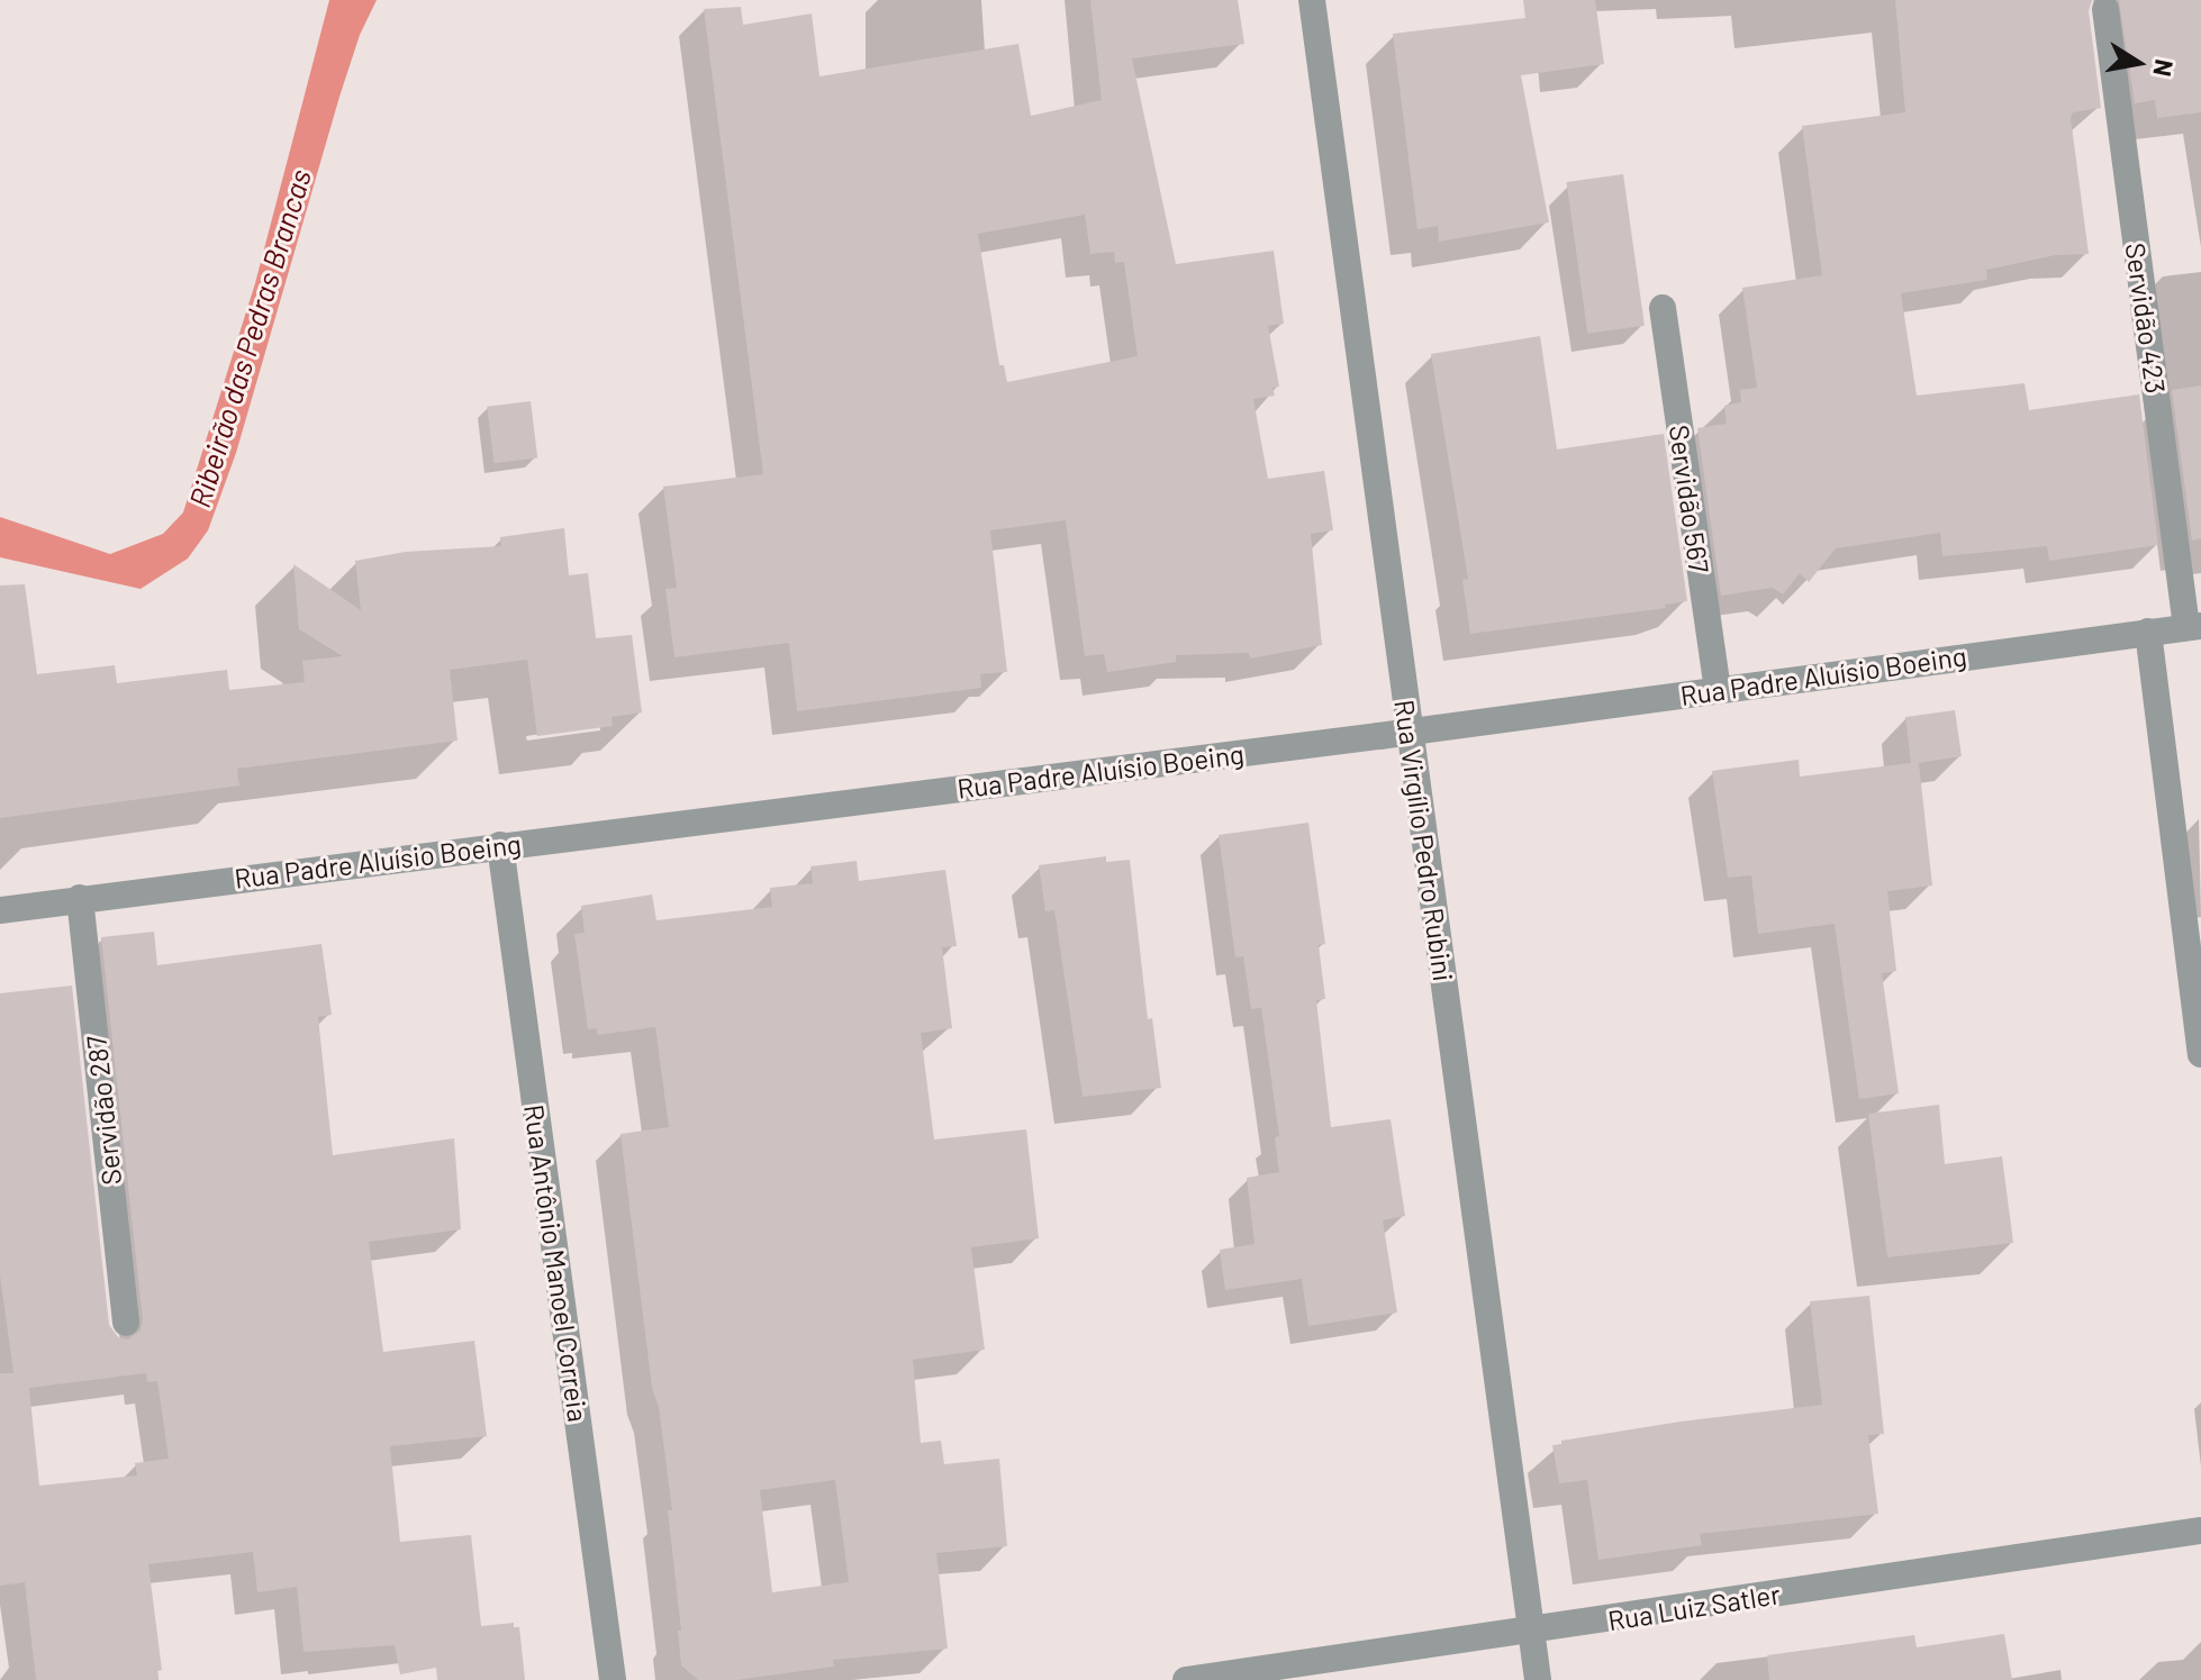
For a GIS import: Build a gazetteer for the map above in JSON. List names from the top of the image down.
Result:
{
  "streets": {
    "street": [
      "Servidão 423",
      "Servidão 567",
      "Rua Padre Aluísio Boeing",
      "Rua Virgílio Pedro Rubini",
      "Servidão 287",
      "Rua Antônio Manoel Correia",
      "Rua Luiz Satler"
    ]
  },
  "crossings": [
    ["Servidão 423", "Rua Padre Aluísio Boeing"],
    ["Servidão 567", "Rua Padre Aluísio Boeing"],
    ["Rua Padre Aluísio Boeing", "Rua Virgílio Pedro Rubini"],
    ["Rua Padre Aluísio Boeing", "Servidão 287"],
    ["Rua Padre Aluísio Boeing", "Rua Antônio Manoel Correia"],
    ["Rua Virgílio Pedro Rubini", "Rua Luiz Satler"]
  ],
  "water": ["Ribeirão das Pedras Brancas"],
  "north": "right"
}
